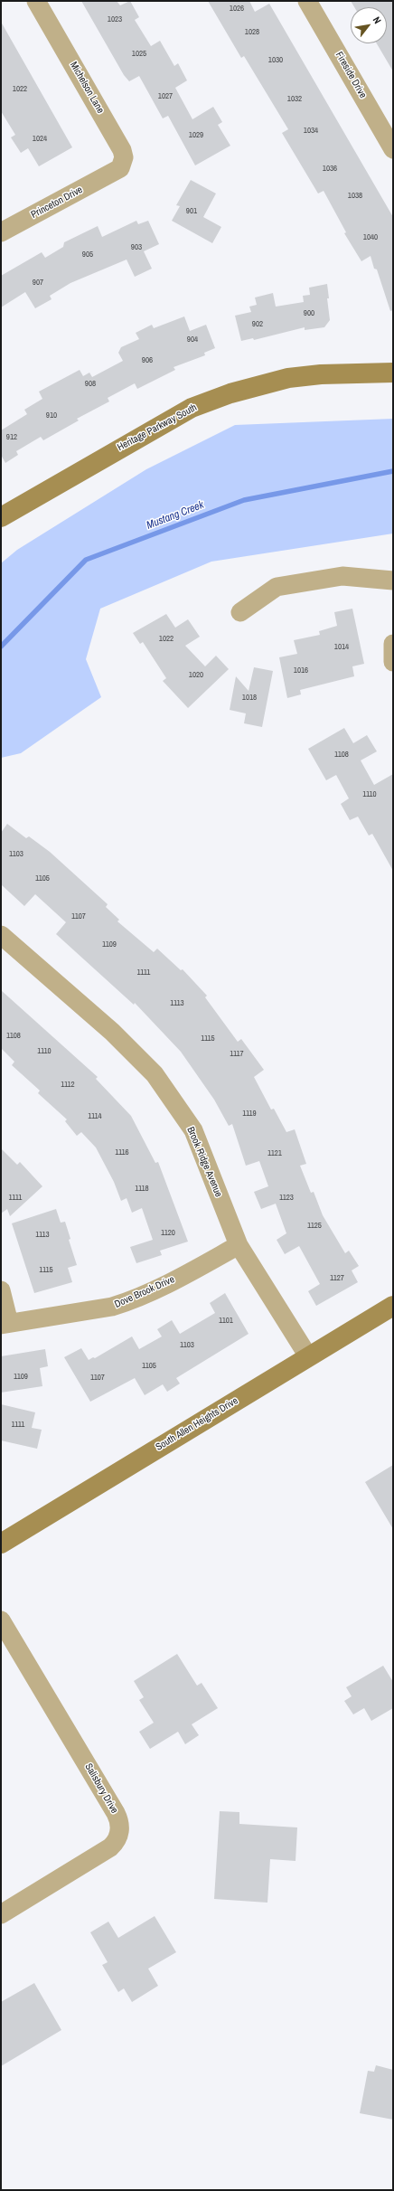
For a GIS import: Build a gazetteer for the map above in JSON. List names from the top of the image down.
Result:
{
  "streets": {
    "main road": ["Heritage Parkway South", "South Allen Heights Drive"],
    "street": [
      "Fireside Drive",
      "Michelson Lane",
      "Princeton Drive",
      "Brook Ridge Avenue",
      "Dove Brook Drive",
      "Salisbury Drive"
    ]
  },
  "crossings": [
    ["Michelson Lane", "Princeton Drive"],
    ["Brook Ridge Avenue", "Dove Brook Drive"],
    ["Brook Ridge Avenue", "South Allen Heights Drive"]
  ],
  "water": ["Mustang Creek"],
  "house_numbers": [
    "1026",
    "1023",
    "1028",
    "1025",
    "1030",
    "1022",
    "1027",
    "1032",
    "1034",
    "1029",
    "1024",
    "1036",
    "1038",
    "901",
    "1040",
    "903",
    "905",
    "907",
    "900",
    "902",
    "904",
    "906",
    "908",
    "910",
    "912",
    "1022",
    "1014",
    "1016",
    "1020",
    "1018",
    "1108",
    "1110",
    "1103",
    "1105",
    "1107",
    "1109",
    "1111",
    "1113",
    "1108",
    "1115",
    "1110",
    "1117",
    "1112",
    "1119",
    "1114",
    "1116",
    "1121",
    "1118",
    "1111",
    "1123",
    "1125",
    "1120",
    "1113",
    "1115",
    "1127",
    "1101",
    "1103",
    "1105",
    "1109",
    "1107",
    "1111"
  ],
  "north": "top right"
}
